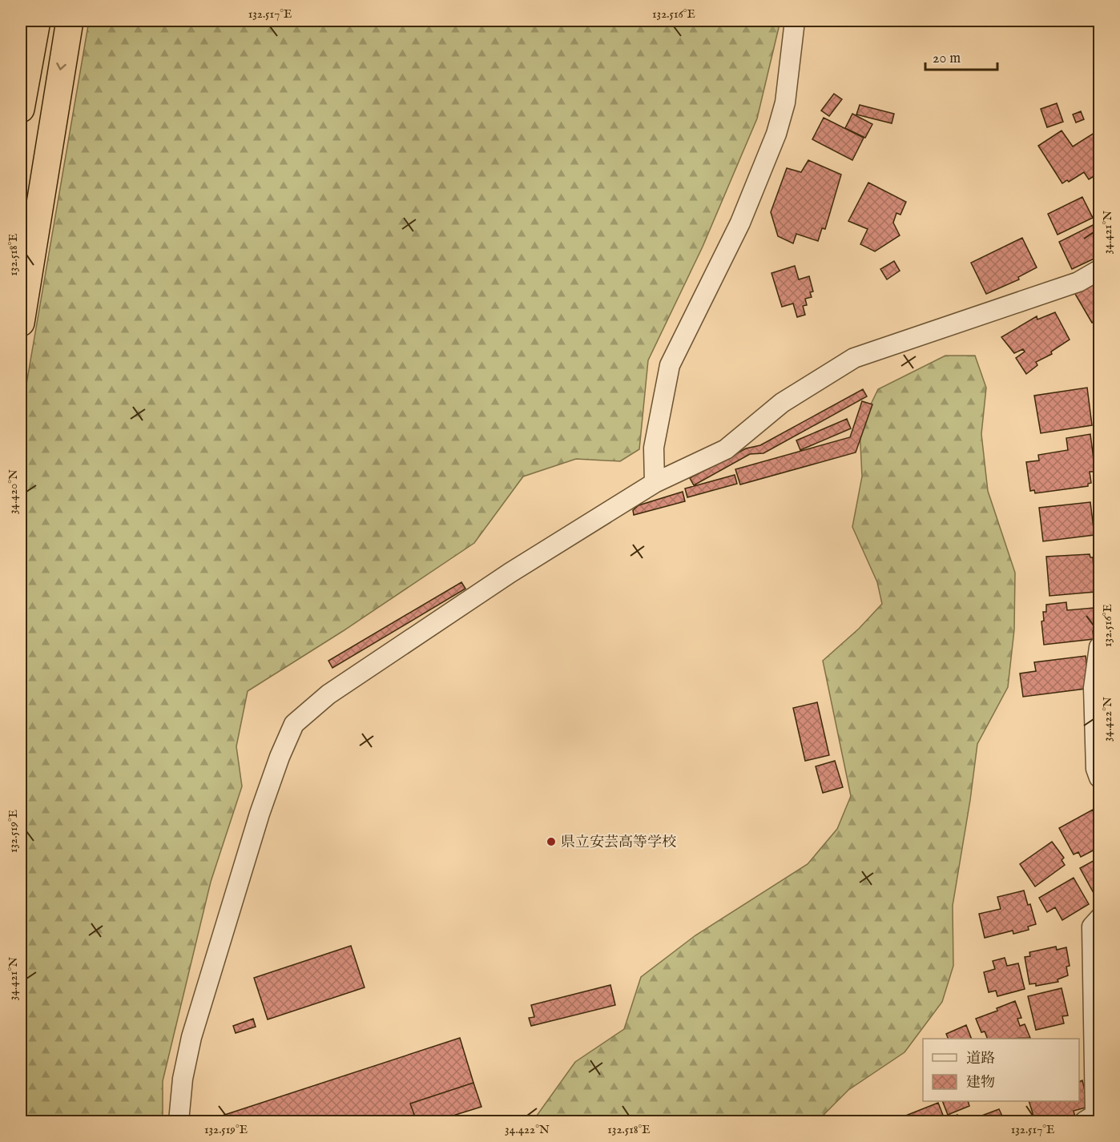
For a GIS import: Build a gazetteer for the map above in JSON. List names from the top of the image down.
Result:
{
  "places": ["県立安芸高等学校"],
  "legend": ["道路", "建物"],
  "scale_bar": "20 m",
  "coordinates": [
    "132.517°E",
    "132.516°E",
    "34.421°N",
    "132.518°E",
    "34.420°N",
    "34.422°N",
    "132.519°E"
  ]
}
